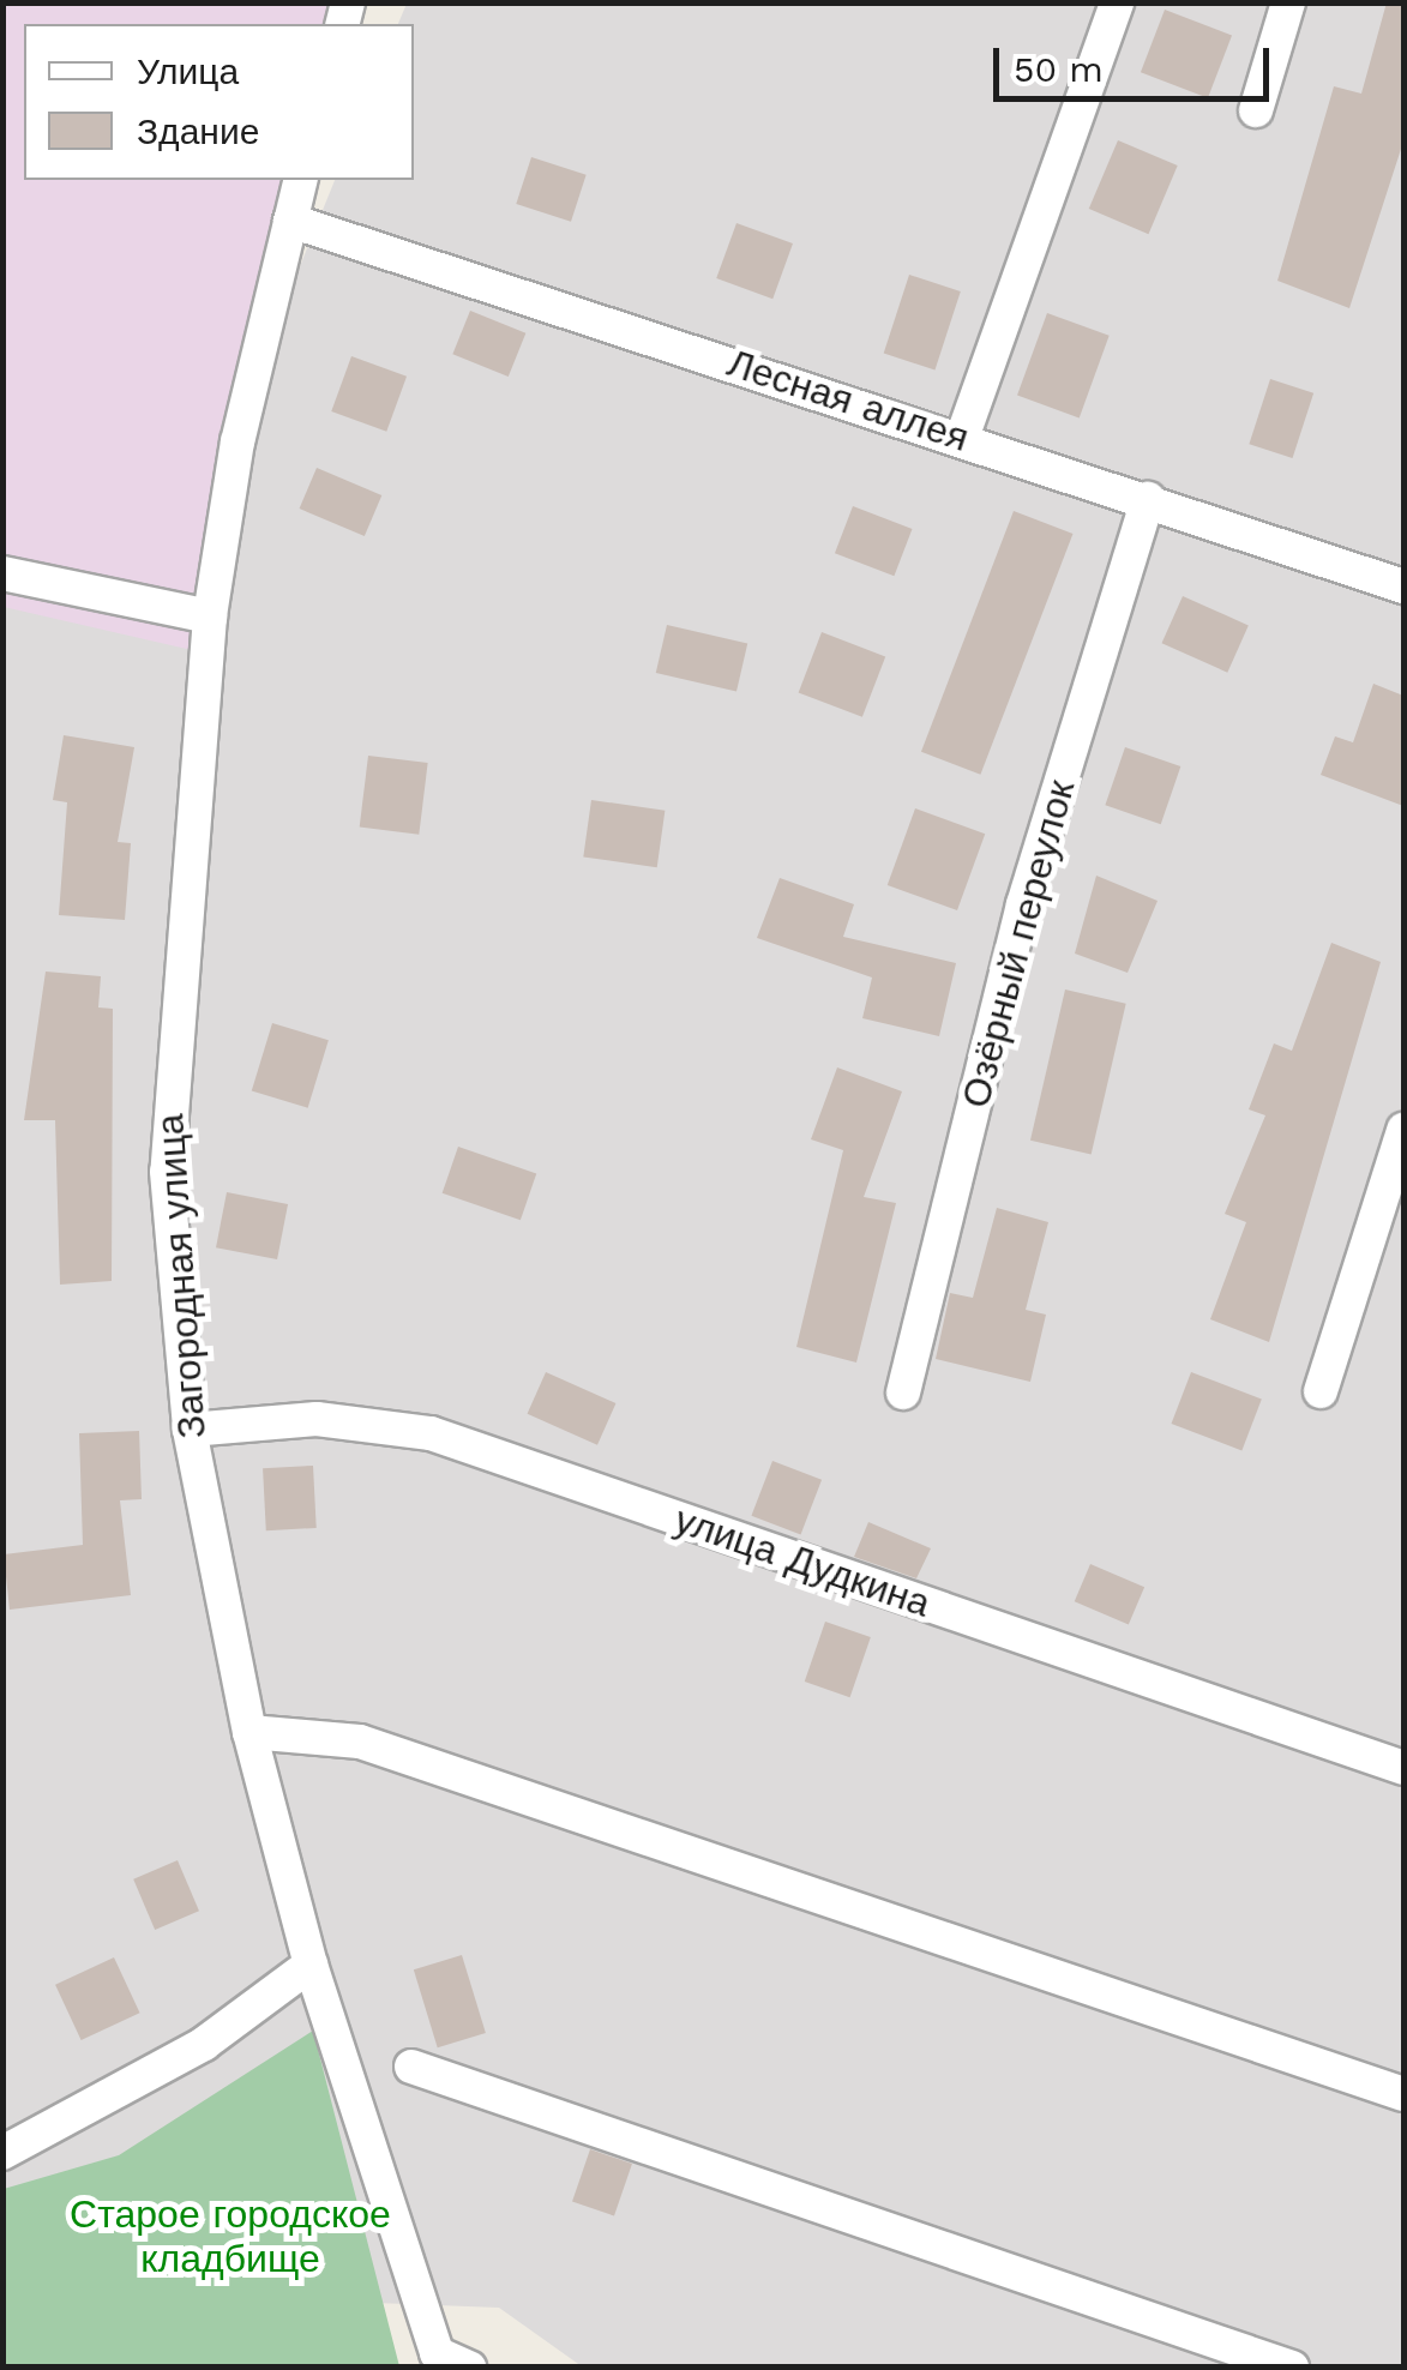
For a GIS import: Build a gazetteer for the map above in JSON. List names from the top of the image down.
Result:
{
  "streets": {
    "street": [
      "Лесная аллея",
      "Озёрный переулок",
      "Загородная улица",
      "улица Дудкина"
    ]
  },
  "crossings": [
    ["Лесная аллея", "Озёрный переулок"],
    ["Лесная аллея", "Загородная улица"],
    ["Загородная улица", "улица Дудкина"]
  ],
  "parks": ["Старое городское кладбище"],
  "legend": ["Улица", "Здание"],
  "scale_bar": "50 m"
}
